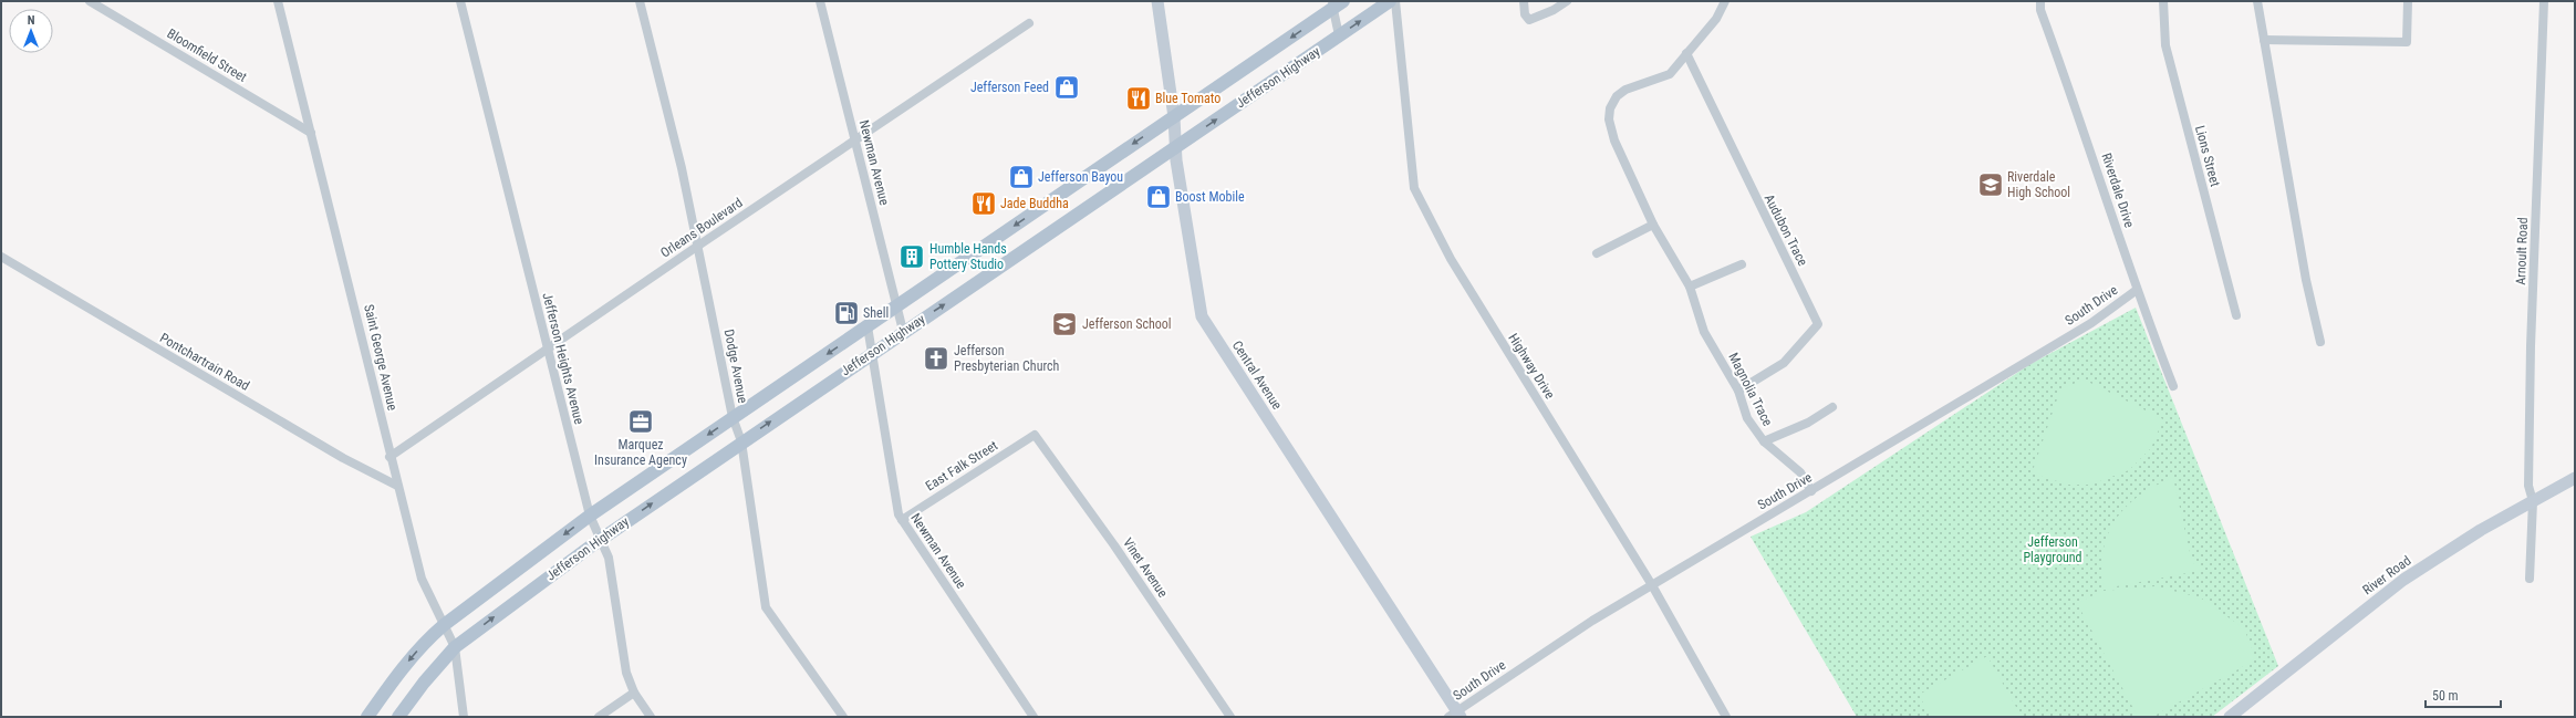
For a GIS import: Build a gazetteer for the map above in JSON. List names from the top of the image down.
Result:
{
  "streets": {
    "main road": ["Jefferson Highway", "Central Avenue", "River Road"],
    "street": [
      "Bloomfield Street",
      "Lions Street",
      "Newman Avenue",
      "Riverdale Drive",
      "Orleans Boulevard",
      "Audubon Trace",
      "Arnoult Road",
      "South Drive",
      "Saint George Avenue",
      "Jefferson Heights Avenue",
      "Pontchartrain Road",
      "Dodge Avenue",
      "Highway Drive",
      "Magnolia Trace",
      "East Falk Street",
      "Vinet Avenue"
    ]
  },
  "crossings": [
    ["Bloomfield Street", "Saint George Avenue"],
    ["Jefferson Highway", "Newman Avenue"],
    ["Jefferson Highway", "Saint George Avenue"],
    ["Jefferson Highway", "Jefferson Heights Avenue"],
    ["Jefferson Highway", "Dodge Avenue"],
    ["Jefferson Highway", "Central Avenue"],
    ["Newman Avenue", "Orleans Boulevard"],
    ["Newman Avenue", "East Falk Street"],
    ["Riverdale Drive", "South Drive"],
    ["Orleans Boulevard", "Saint George Avenue"],
    ["Orleans Boulevard", "Jefferson Heights Avenue"],
    ["Orleans Boulevard", "Dodge Avenue"],
    ["Audubon Trace", "Magnolia Trace"],
    ["Arnoult Road", "River Road"],
    ["South Drive", "Highway Drive"],
    ["South Drive", "Central Avenue"],
    ["South Drive", "Magnolia Trace"],
    ["Saint George Avenue", "Pontchartrain Road"],
    ["East Falk Street", "Vinet Avenue"]
  ],
  "parks": ["Jefferson Playground"],
  "places": {
    "shop": ["Jefferson Feed", "Jefferson Bayou", "Boost Mobile"],
    "restaurant": ["Blue Tomato", "Jade Buddha"],
    "school or university": ["Riverdale High School", "Jefferson School"],
    "building": ["Humble Hands Pottery Studio"],
    "fuel station": ["Shell"],
    "church": ["Jefferson Presbyterian Church"],
    "office": ["Marquez Insurance Agency"]
  },
  "scale_bar": "50 m",
  "north": "top"
}
